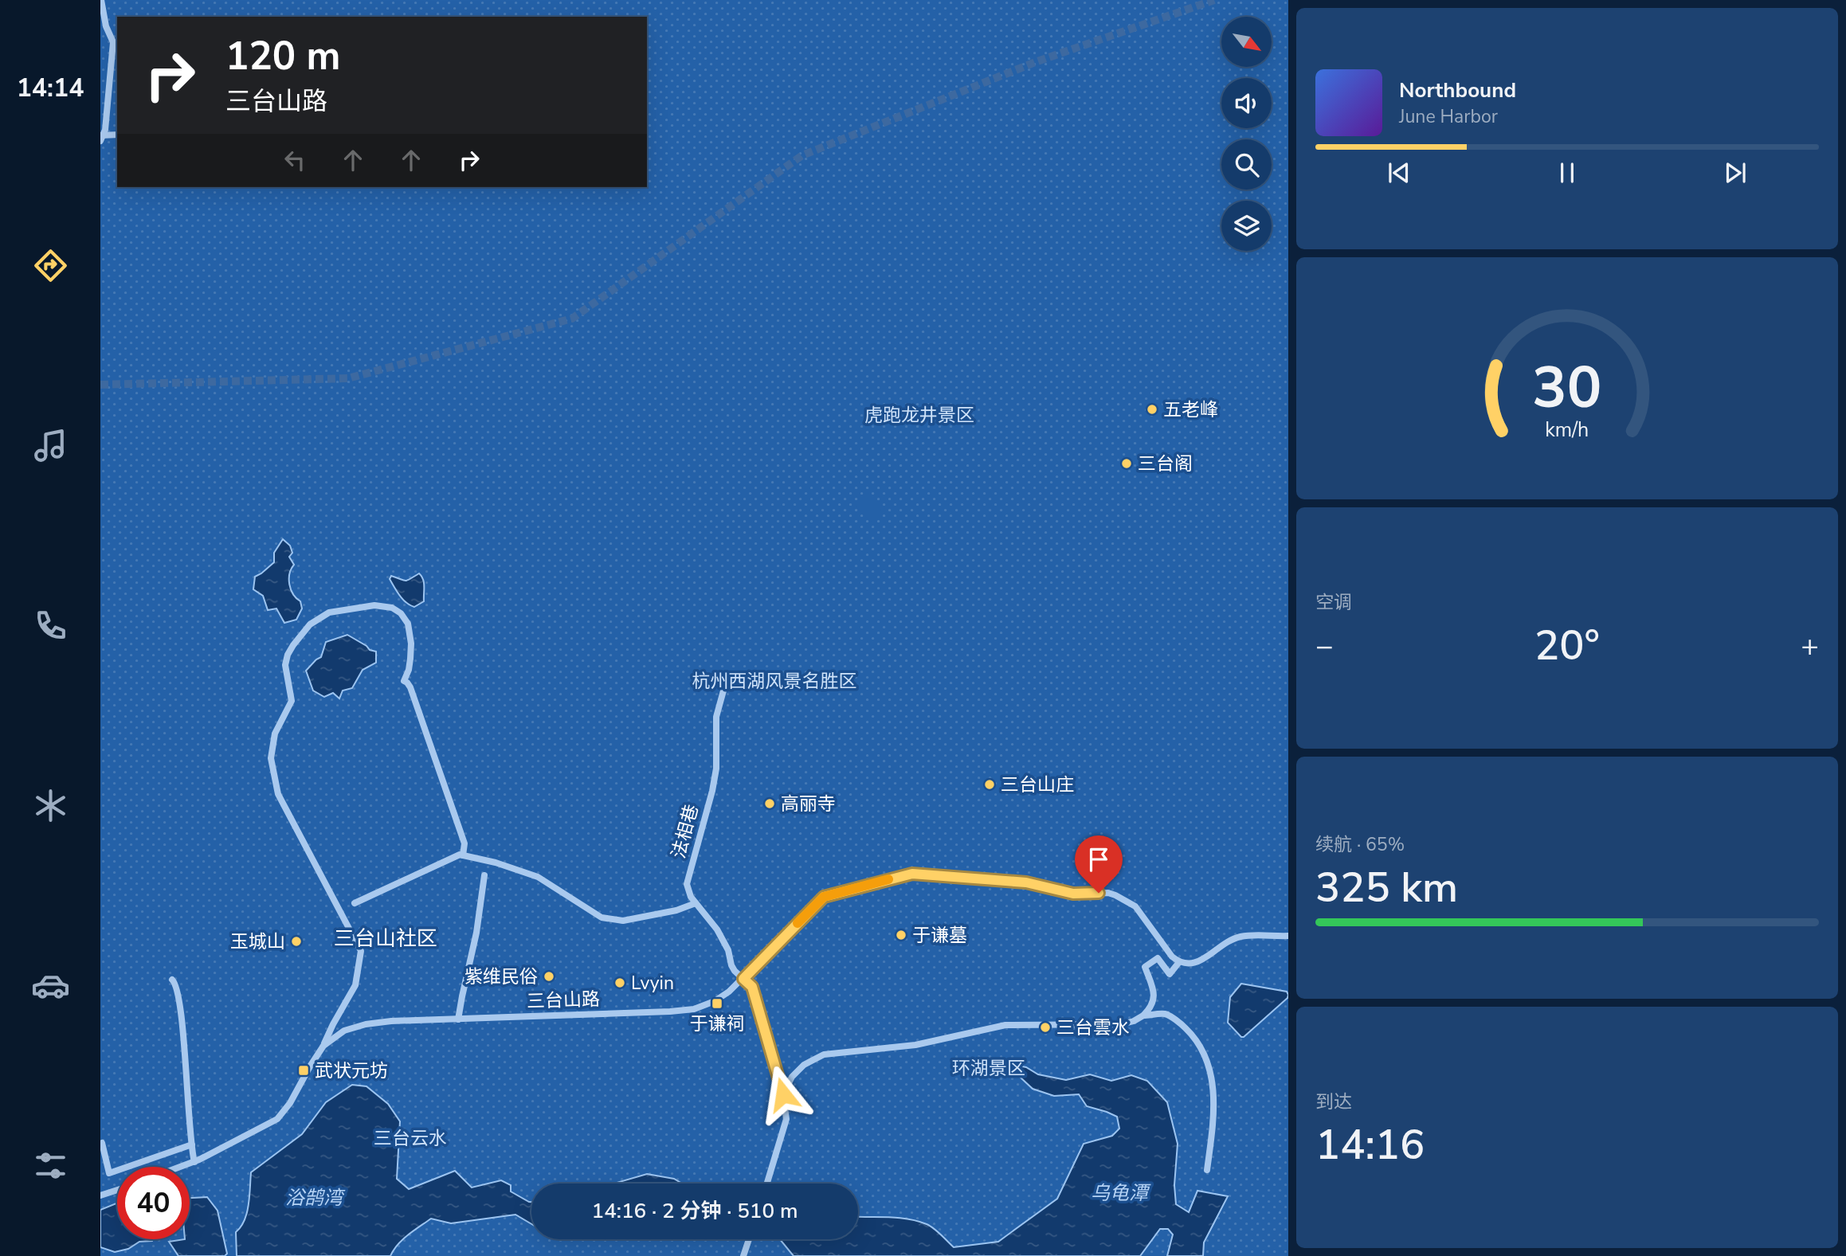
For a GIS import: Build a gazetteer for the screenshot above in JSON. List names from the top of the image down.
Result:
{
  "streets": {
    "street": ["法相巷", "三台山路"]
  },
  "crossings": [
    ["法相巷", "三台山路"]
  ],
  "districts": ["三台山社区"],
  "water": ["乌龟潭", "浴鹄湾"],
  "parks": [
    "虎跑龙井景区",
    "杭州西湖风景名胜区",
    "环湖景区",
    "三台云水"
  ],
  "places": {
    "other": [
      "五老峰",
      "三台阁",
      "三台山庄",
      "高丽寺",
      "于谦墓",
      "玉城山",
      "紫维民俗",
      "Lvyin",
      "三台雲水"
    ],
    "transit": ["于谦祠", "武状元坊"]
  },
  "north": "bottom right",
  "page": {
    "tabs": "14:14",
    "turn": ["120 m", "三台山路"],
    "song": ["Northbound", "June Harbor"],
    "tile": [
      "空调",
      ["续航 · 65%", "325 km"],
      ["到达", "14:16"]
    ],
    "heat": ["−", "20°", "+"],
    "limit": "40",
    "trip": "14:16 · 2 分钟 · 510 m",
    "gauge": ["30", "km/h"]
  }
}
